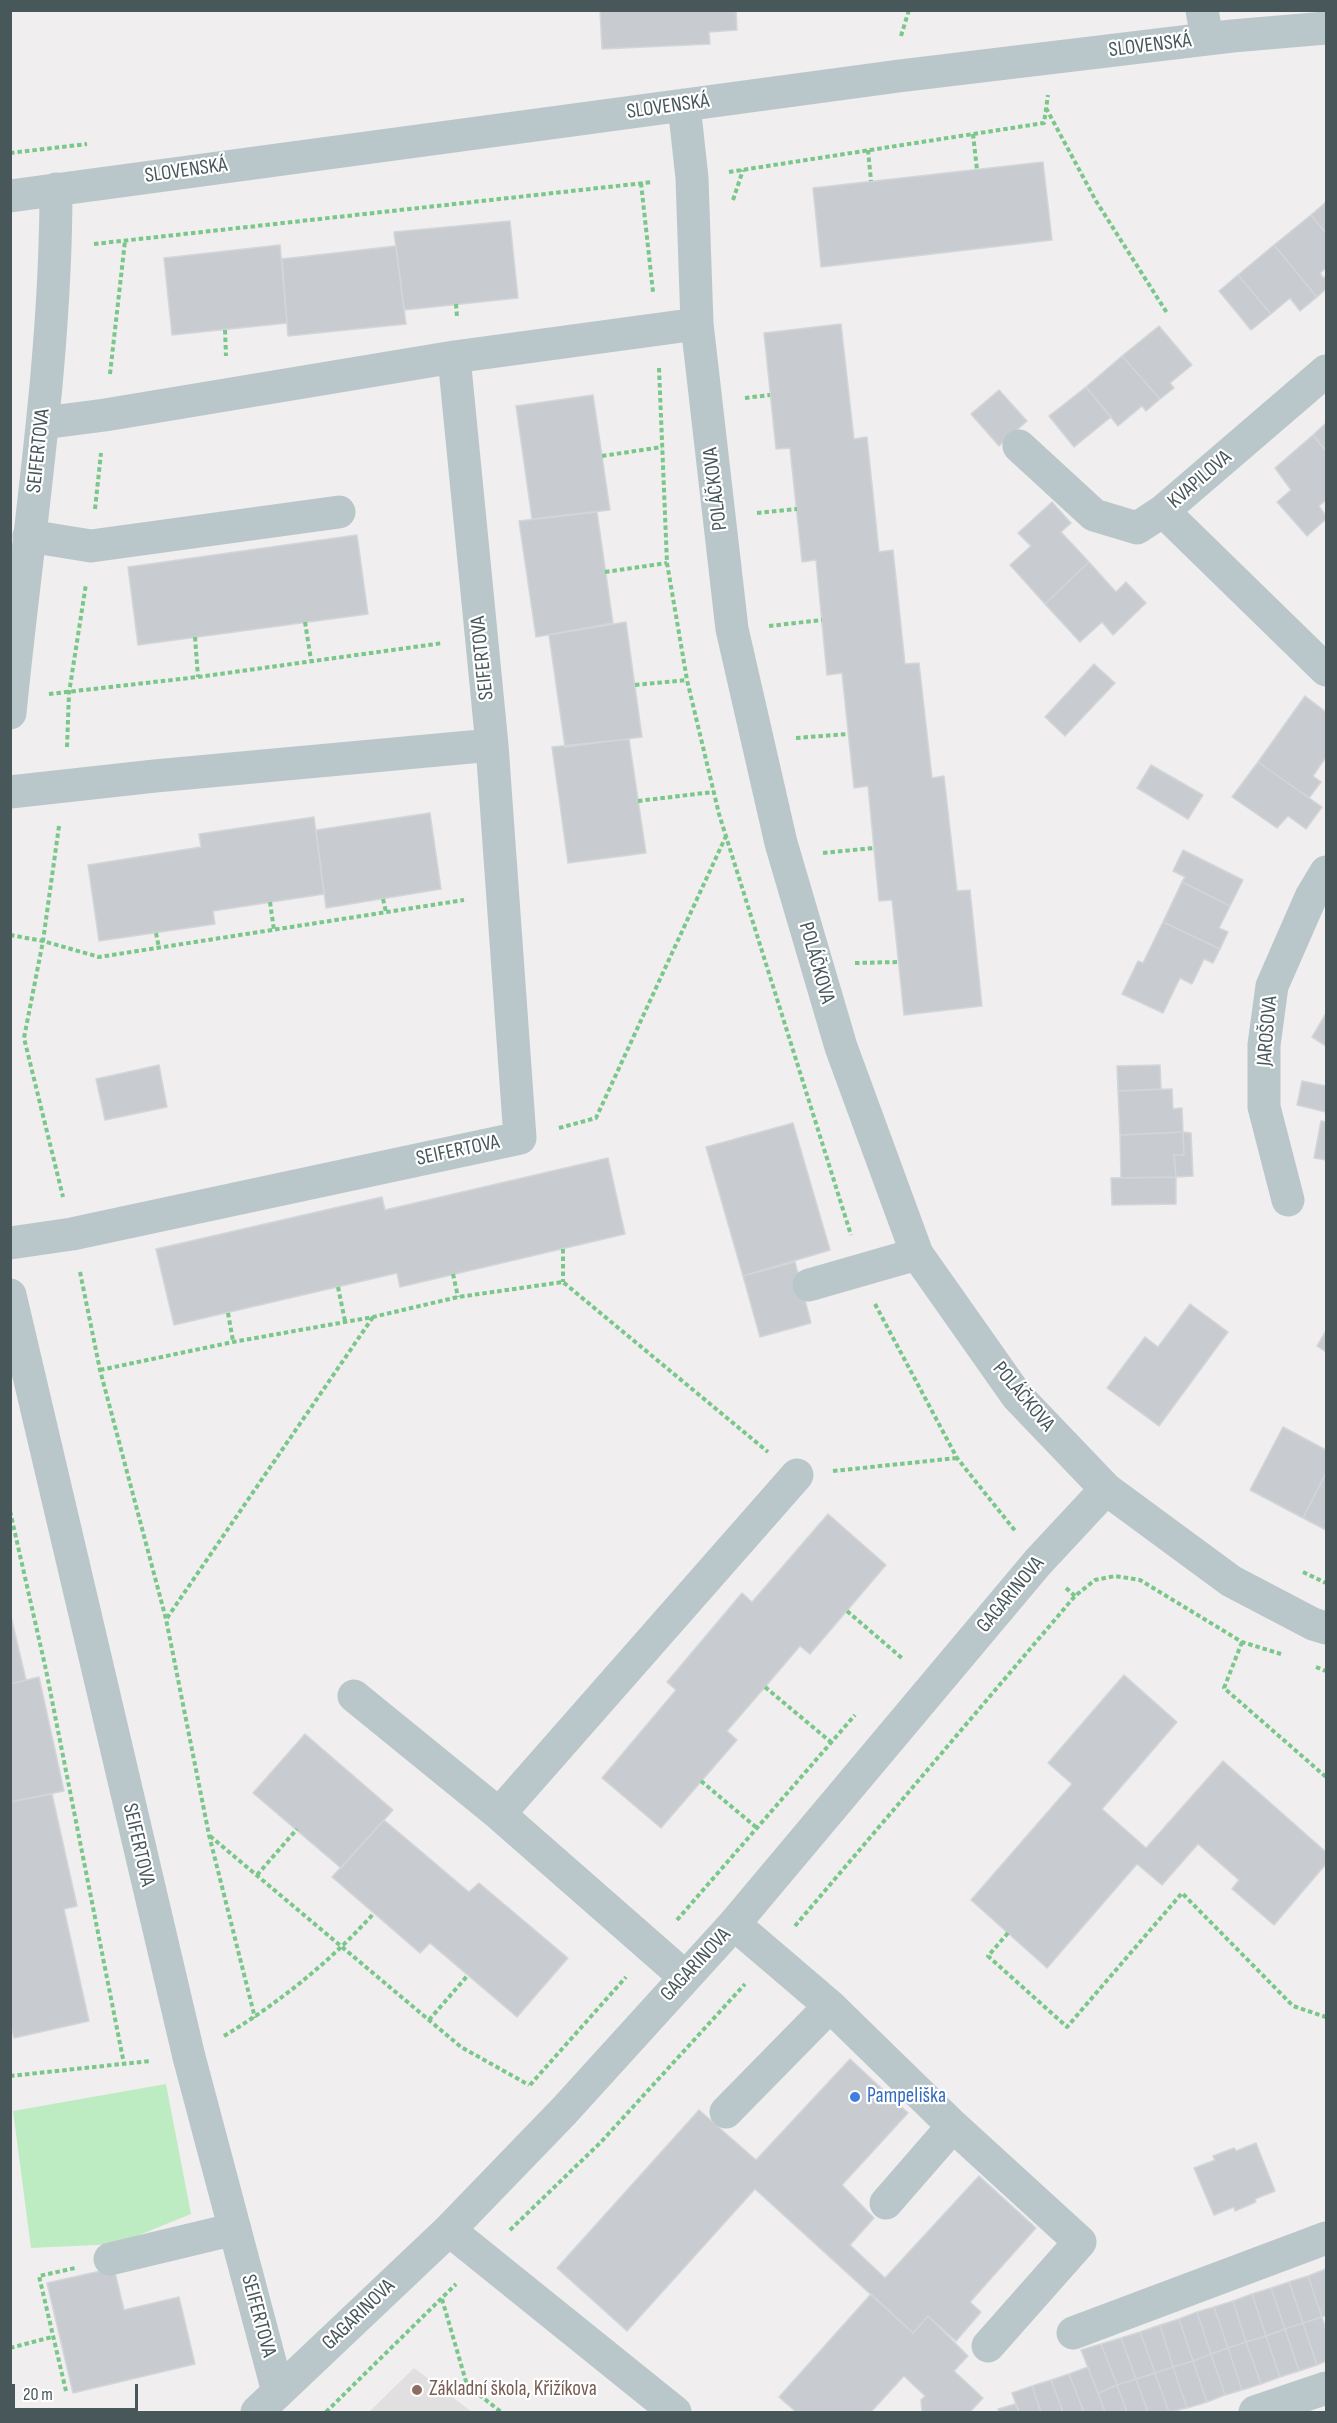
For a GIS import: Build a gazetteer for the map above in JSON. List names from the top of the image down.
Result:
{
  "streets": {
    "street": [
      "SLOVENSKÁ",
      "SEIFERTOVA",
      "KVAPILOVA",
      "POLÁČKOVA",
      "JAROŠOVA",
      "GAGARINOVA"
    ]
  },
  "crossings": [
    ["SLOVENSKÁ", "SEIFERTOVA"],
    ["SLOVENSKÁ", "POLÁČKOVA"],
    ["SEIFERTOVA", "GAGARINOVA"],
    ["POLÁČKOVA", "GAGARINOVA"]
  ],
  "places": ["Pampeliška", "Základní škola, Křižíkova"],
  "scale_bar": "20 m"
}
